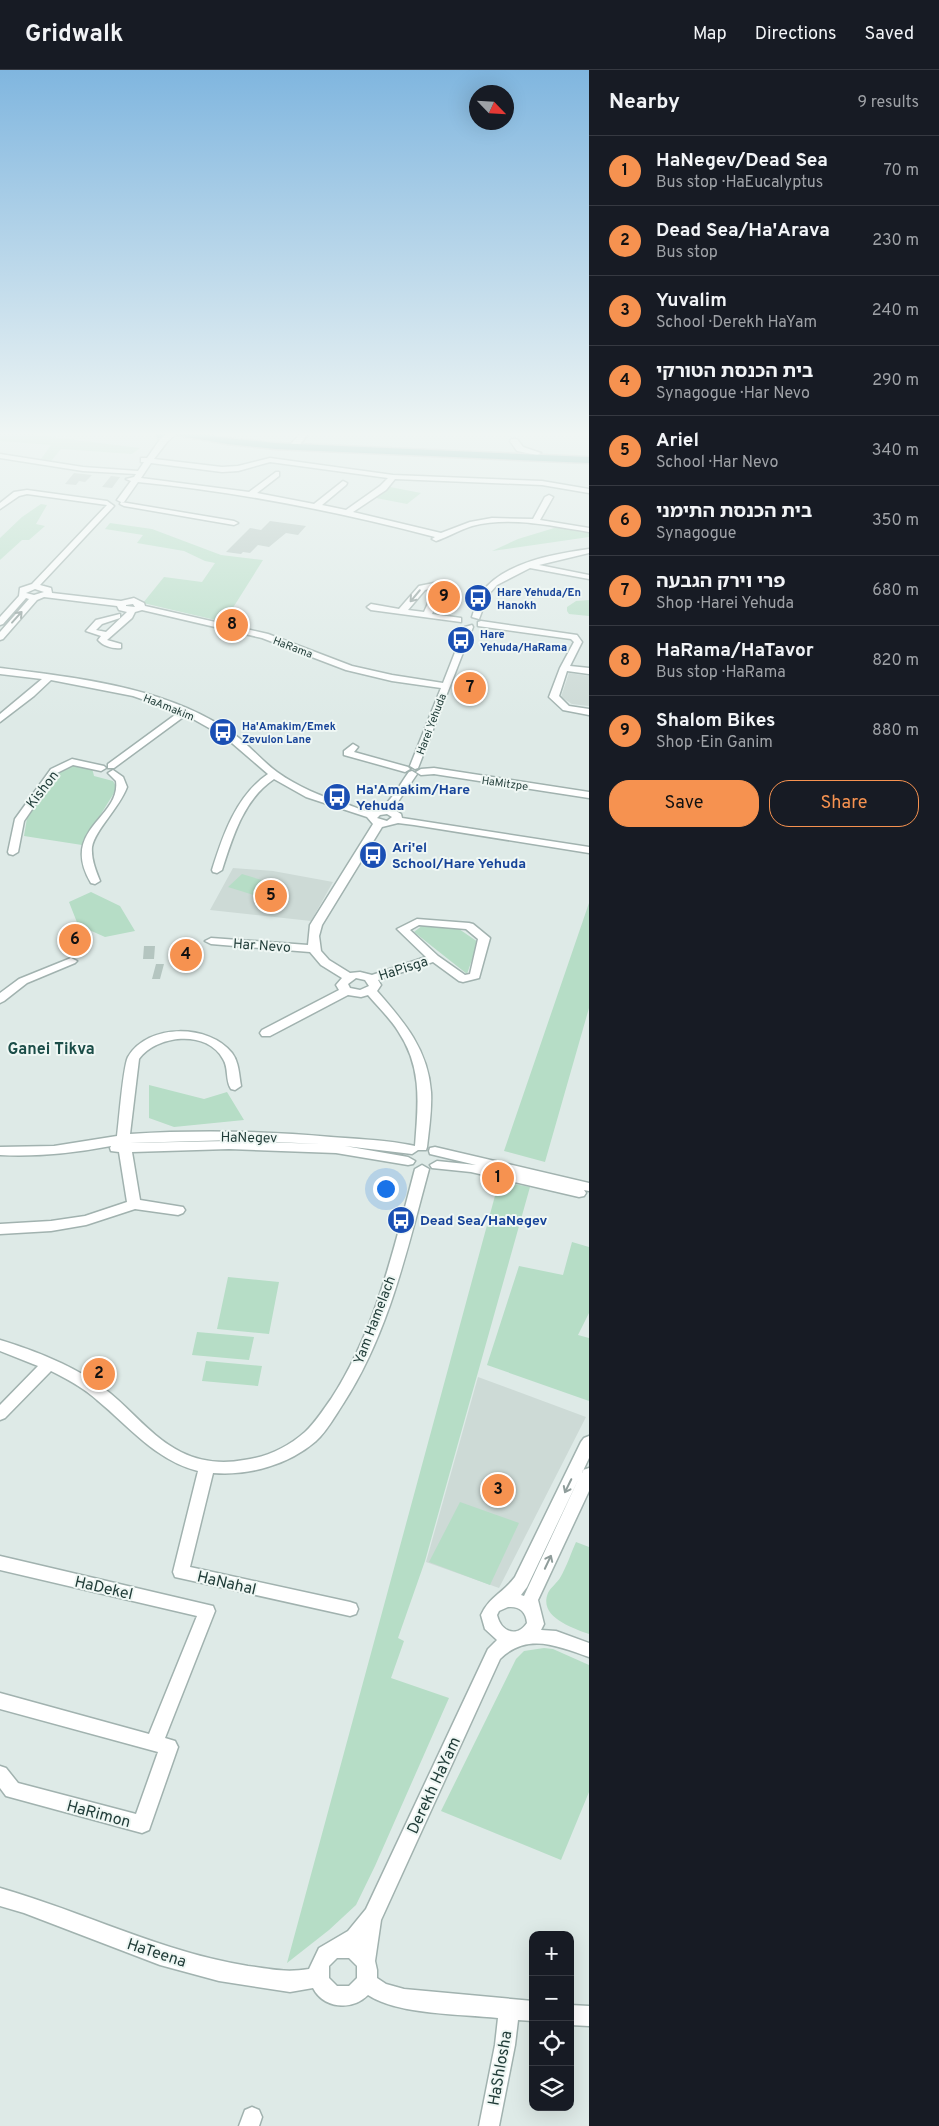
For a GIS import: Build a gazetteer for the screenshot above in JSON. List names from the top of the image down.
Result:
{
  "streets": {
    "street": [
      "HaRama",
      "HaAmakim",
      "Harei Yehuda",
      "HaMitzpe",
      "Kishon",
      "Har Nevo",
      "HaPisga",
      "HaNegev",
      "Yam Hamelach",
      "HaNahal",
      "HaDekel",
      "Derekh HaYam",
      "HaRimon",
      "HaTeena",
      "HaShlosha"
    ]
  },
  "crossings": [
    ["HaRama", "Harei Yehuda"],
    ["Harei Yehuda", "HaMitzpe"],
    ["Yam Hamelach", "HaNahal"],
    ["HaDekel", "HaRimon"],
    ["Derekh HaYam", "HaTeena"]
  ],
  "districts": ["Ganei Tikva"],
  "places": {
    "bus stop": [
      "Hare Yehuda/En Hanokh",
      "Hare Yehuda/HaRama",
      "Ha'Amakim/Emek Zevulon Lane",
      "Ha'Amakim/Hare Yehuda",
      "Ari'el School/Hare Yehuda",
      "Dead Sea/HaNegev"
    ]
  },
  "north": "bottom right",
  "page": {
    "header": "Gridwalk",
    "nav": ["Map", "Directions", "Saved"],
    "heading": ["Nearby", "9 results"],
    "list": [
      {
        "mark": "1",
        "name": "HaNegev/Dead Sea",
        "note": "Bus stop · HaEucalyptus",
        "value": "70 m"
      },
      {
        "mark": "2",
        "name": "Dead Sea/Ha'Arava",
        "note": "Bus stop",
        "value": "230 m"
      },
      {
        "mark": "3",
        "name": "Yuvalim",
        "note": "School · Derekh HaYam",
        "value": "240 m"
      },
      {
        "mark": "4",
        "name": "בית הכנסת הטורקי",
        "note": "Synagogue · Har Nevo",
        "value": "290 m"
      },
      {
        "mark": "5",
        "name": "Ariel",
        "note": "School · Har Nevo",
        "value": "340 m"
      },
      {
        "mark": "6",
        "name": "בית הכנסת התימני",
        "note": "Synagogue",
        "value": "350 m"
      },
      {
        "mark": "7",
        "name": "פרי וירק הגבעה",
        "note": "Shop · Harei Yehuda",
        "value": "680 m"
      },
      {
        "mark": "8",
        "name": "HaRama/HaTavor",
        "note": "Bus stop · HaRama",
        "value": "820 m"
      },
      {
        "mark": "9",
        "name": "Shalom Bikes",
        "note": "Shop · Ein Ganim",
        "value": "880 m"
      }
    ],
    "pins": [
      "9",
      "8",
      "7",
      "5",
      "6",
      "4",
      "1",
      "2",
      "3"
    ],
    "buttons": ["Save", "Share"],
    "map_buttons": ["+", "−"]
  }
}
